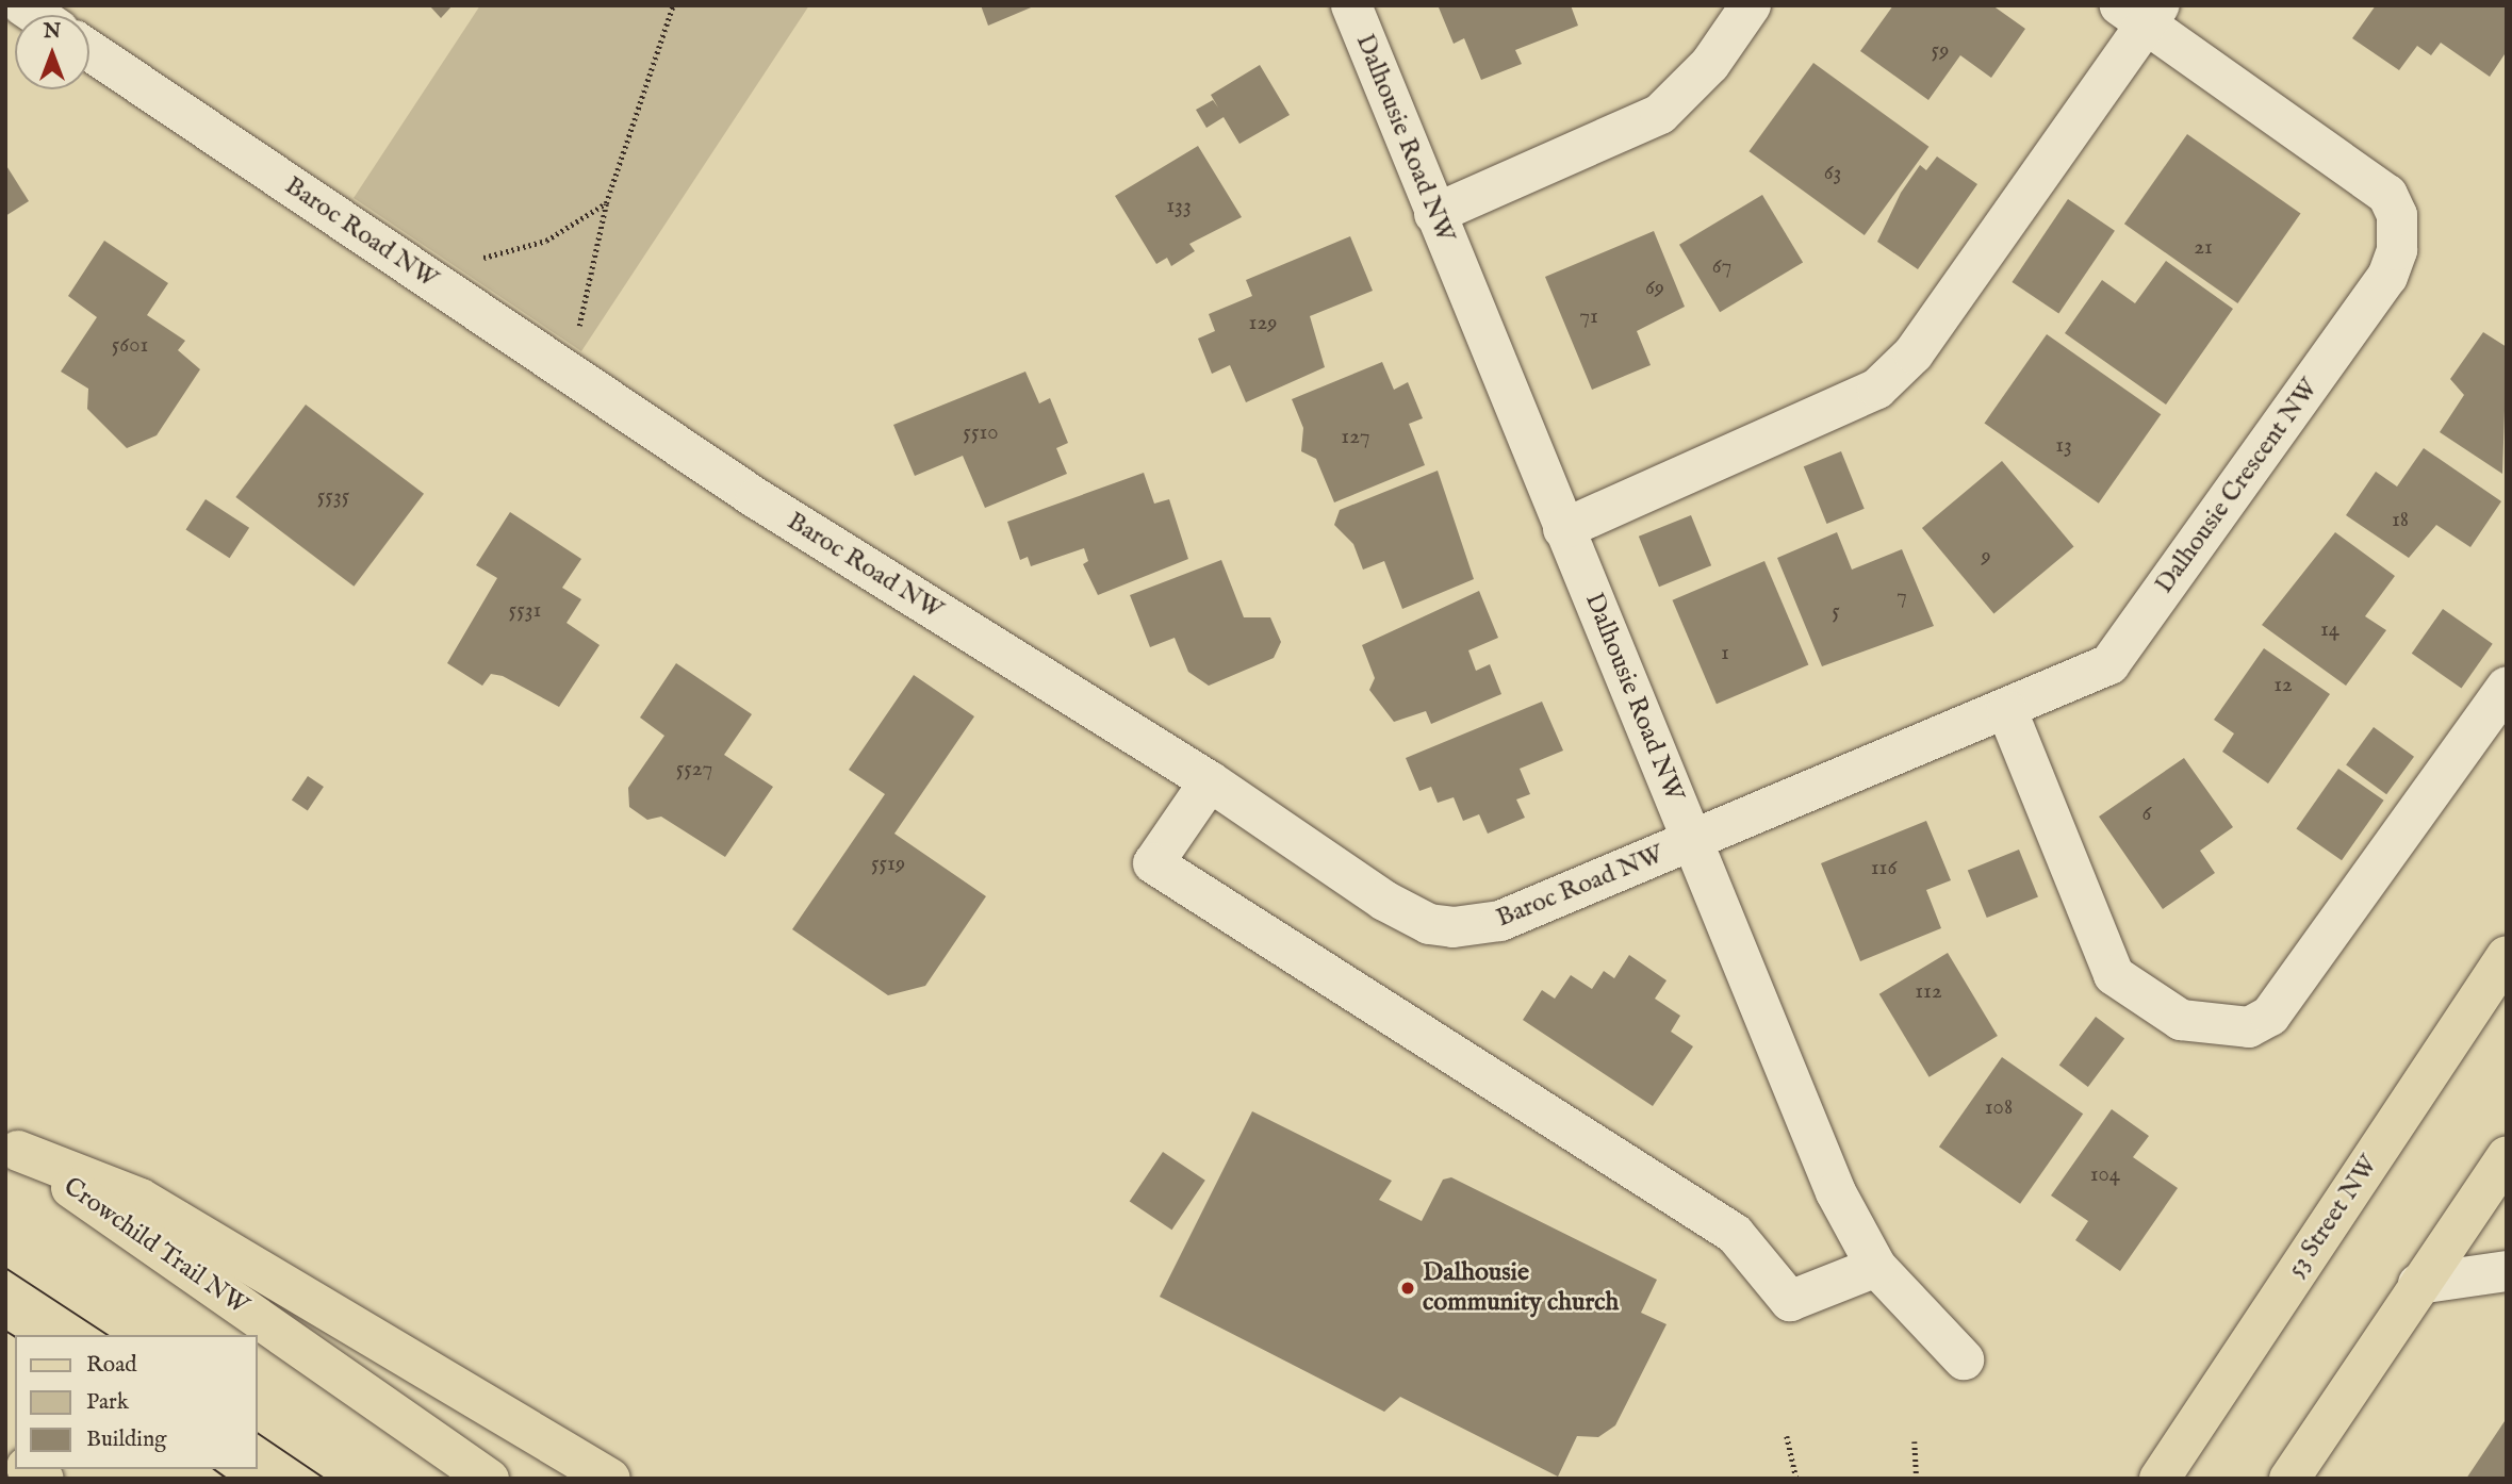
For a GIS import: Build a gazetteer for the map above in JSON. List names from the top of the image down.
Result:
{
  "streets": {
    "main road": ["53 Street NW", "Crowchild Trail NW"],
    "street": ["Dalhousie Road NW", "Baroc Road NW", "Dalhousie Crescent NW"]
  },
  "crossings": [
    ["Dalhousie Road NW", "Baroc Road NW"],
    ["Dalhousie Road NW", "Dalhousie Crescent NW"],
    ["Baroc Road NW", "Dalhousie Crescent NW"]
  ],
  "places": ["Dalhousie community church"],
  "house_numbers": [
    "59",
    "63",
    "133",
    "21",
    "67",
    "69",
    "71",
    "129",
    "5601",
    "5510",
    "127",
    "13",
    "5535",
    "18",
    "9",
    "7",
    "5531",
    "5",
    "14",
    "1",
    "12",
    "5527",
    "6",
    "5519",
    "116",
    "112",
    "108",
    "104"
  ],
  "legend": ["Road", "Park", "Building"],
  "north": "top"
}
